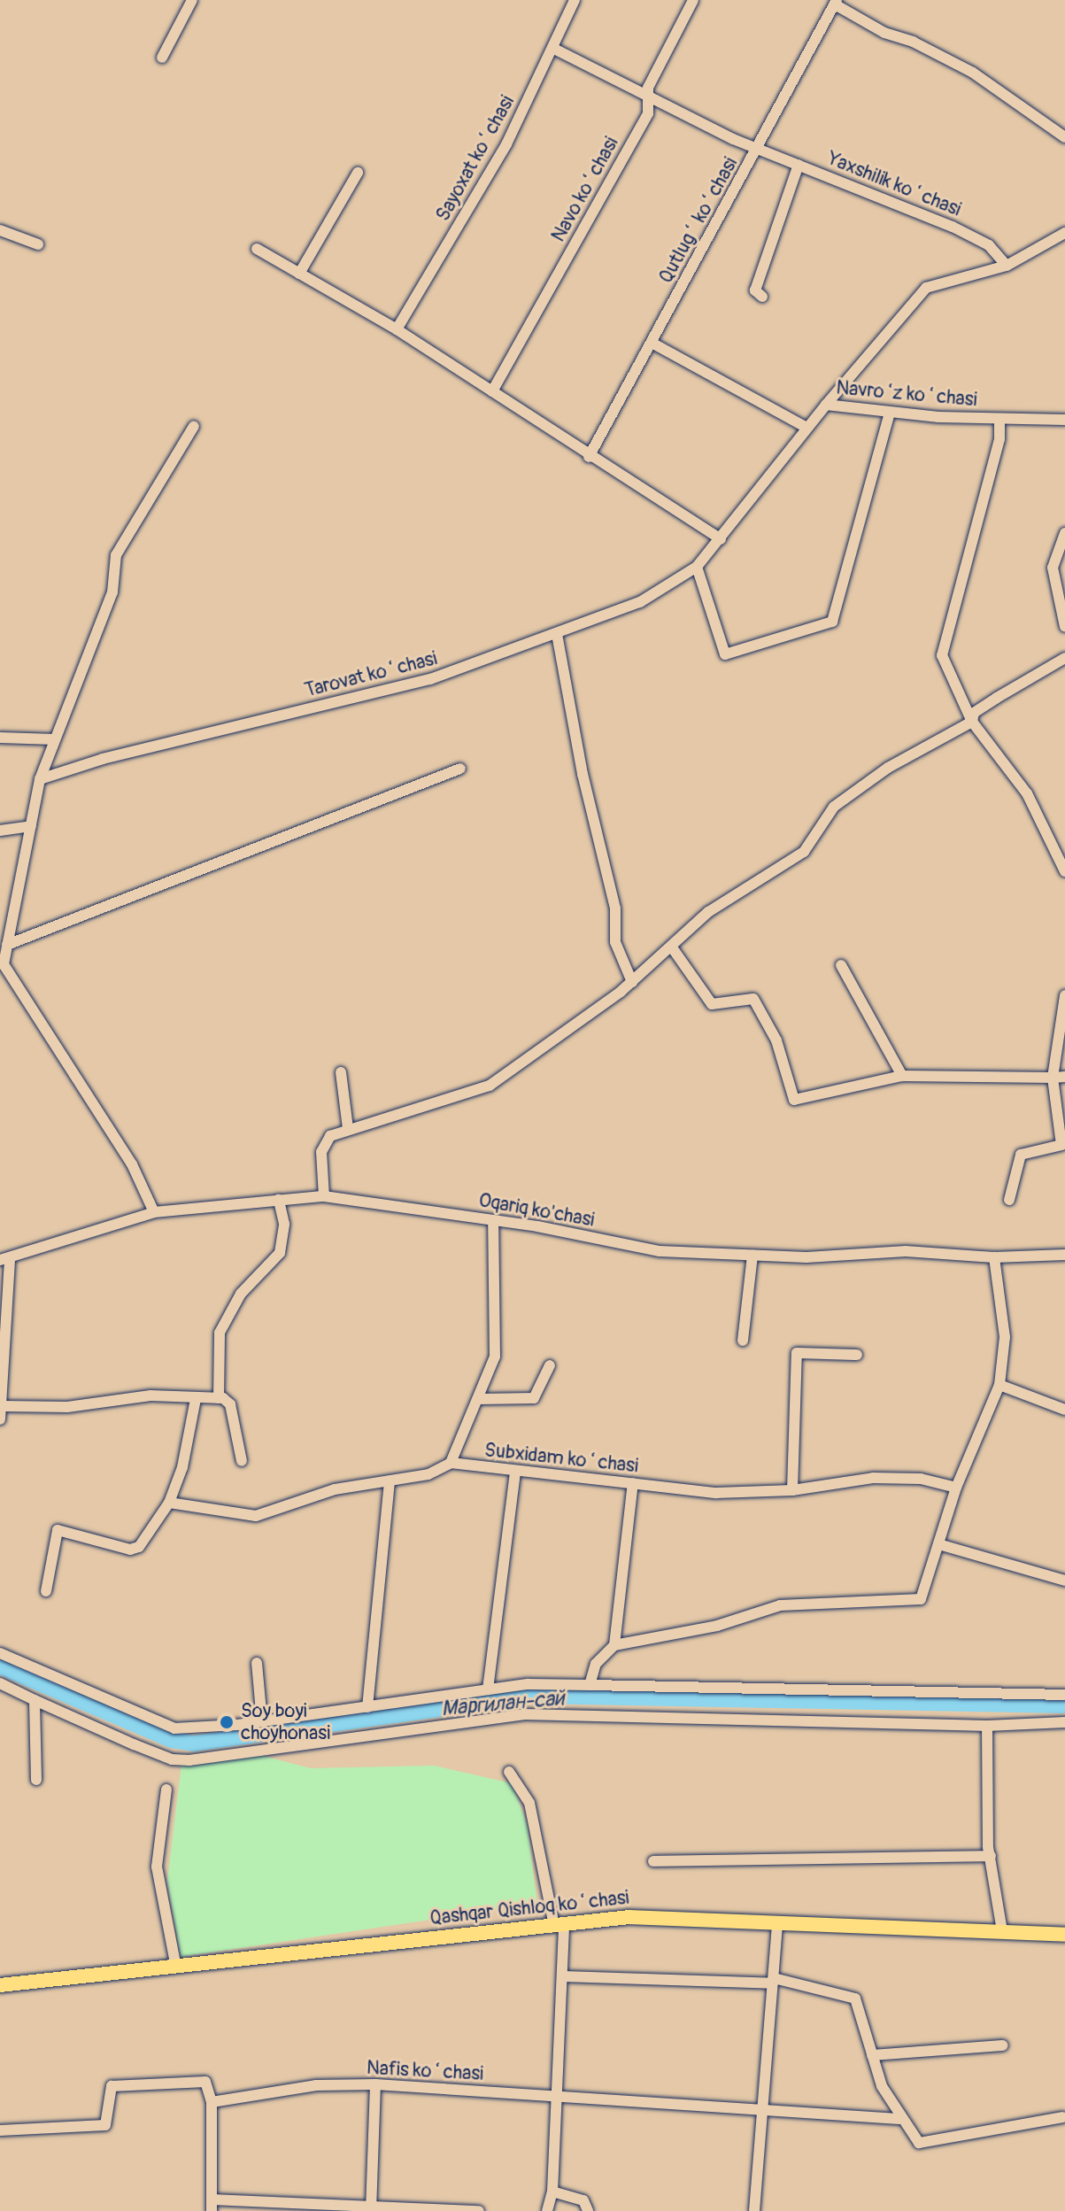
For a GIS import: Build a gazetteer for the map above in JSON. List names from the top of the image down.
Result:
{
  "streets": {
    "main road": ["Qashqar Qishloq koʻchasi"],
    "street": [
      "Sayoxat koʻchasi",
      "Yaxshilik koʻchasi",
      "Navo koʻchasi",
      "Qutlugʻ koʻchasi",
      "Navroʻz koʻchasi",
      "Tarovat koʻchasi",
      "Oqariq ko'chasi",
      "Subxidam koʻchasi",
      "Nafis koʻchasi"
    ]
  },
  "crossings": [
    ["Sayoxat koʻchasi", "Yaxshilik koʻchasi"],
    ["Yaxshilik koʻchasi", "Navo koʻchasi"],
    ["Yaxshilik koʻchasi", "Qutlugʻ koʻchasi"],
    ["Navroʻz koʻchasi", "Tarovat koʻchasi"]
  ],
  "water": ["Маргилан-сай"],
  "places": ["Soy boyi choyhonasi"]
}
